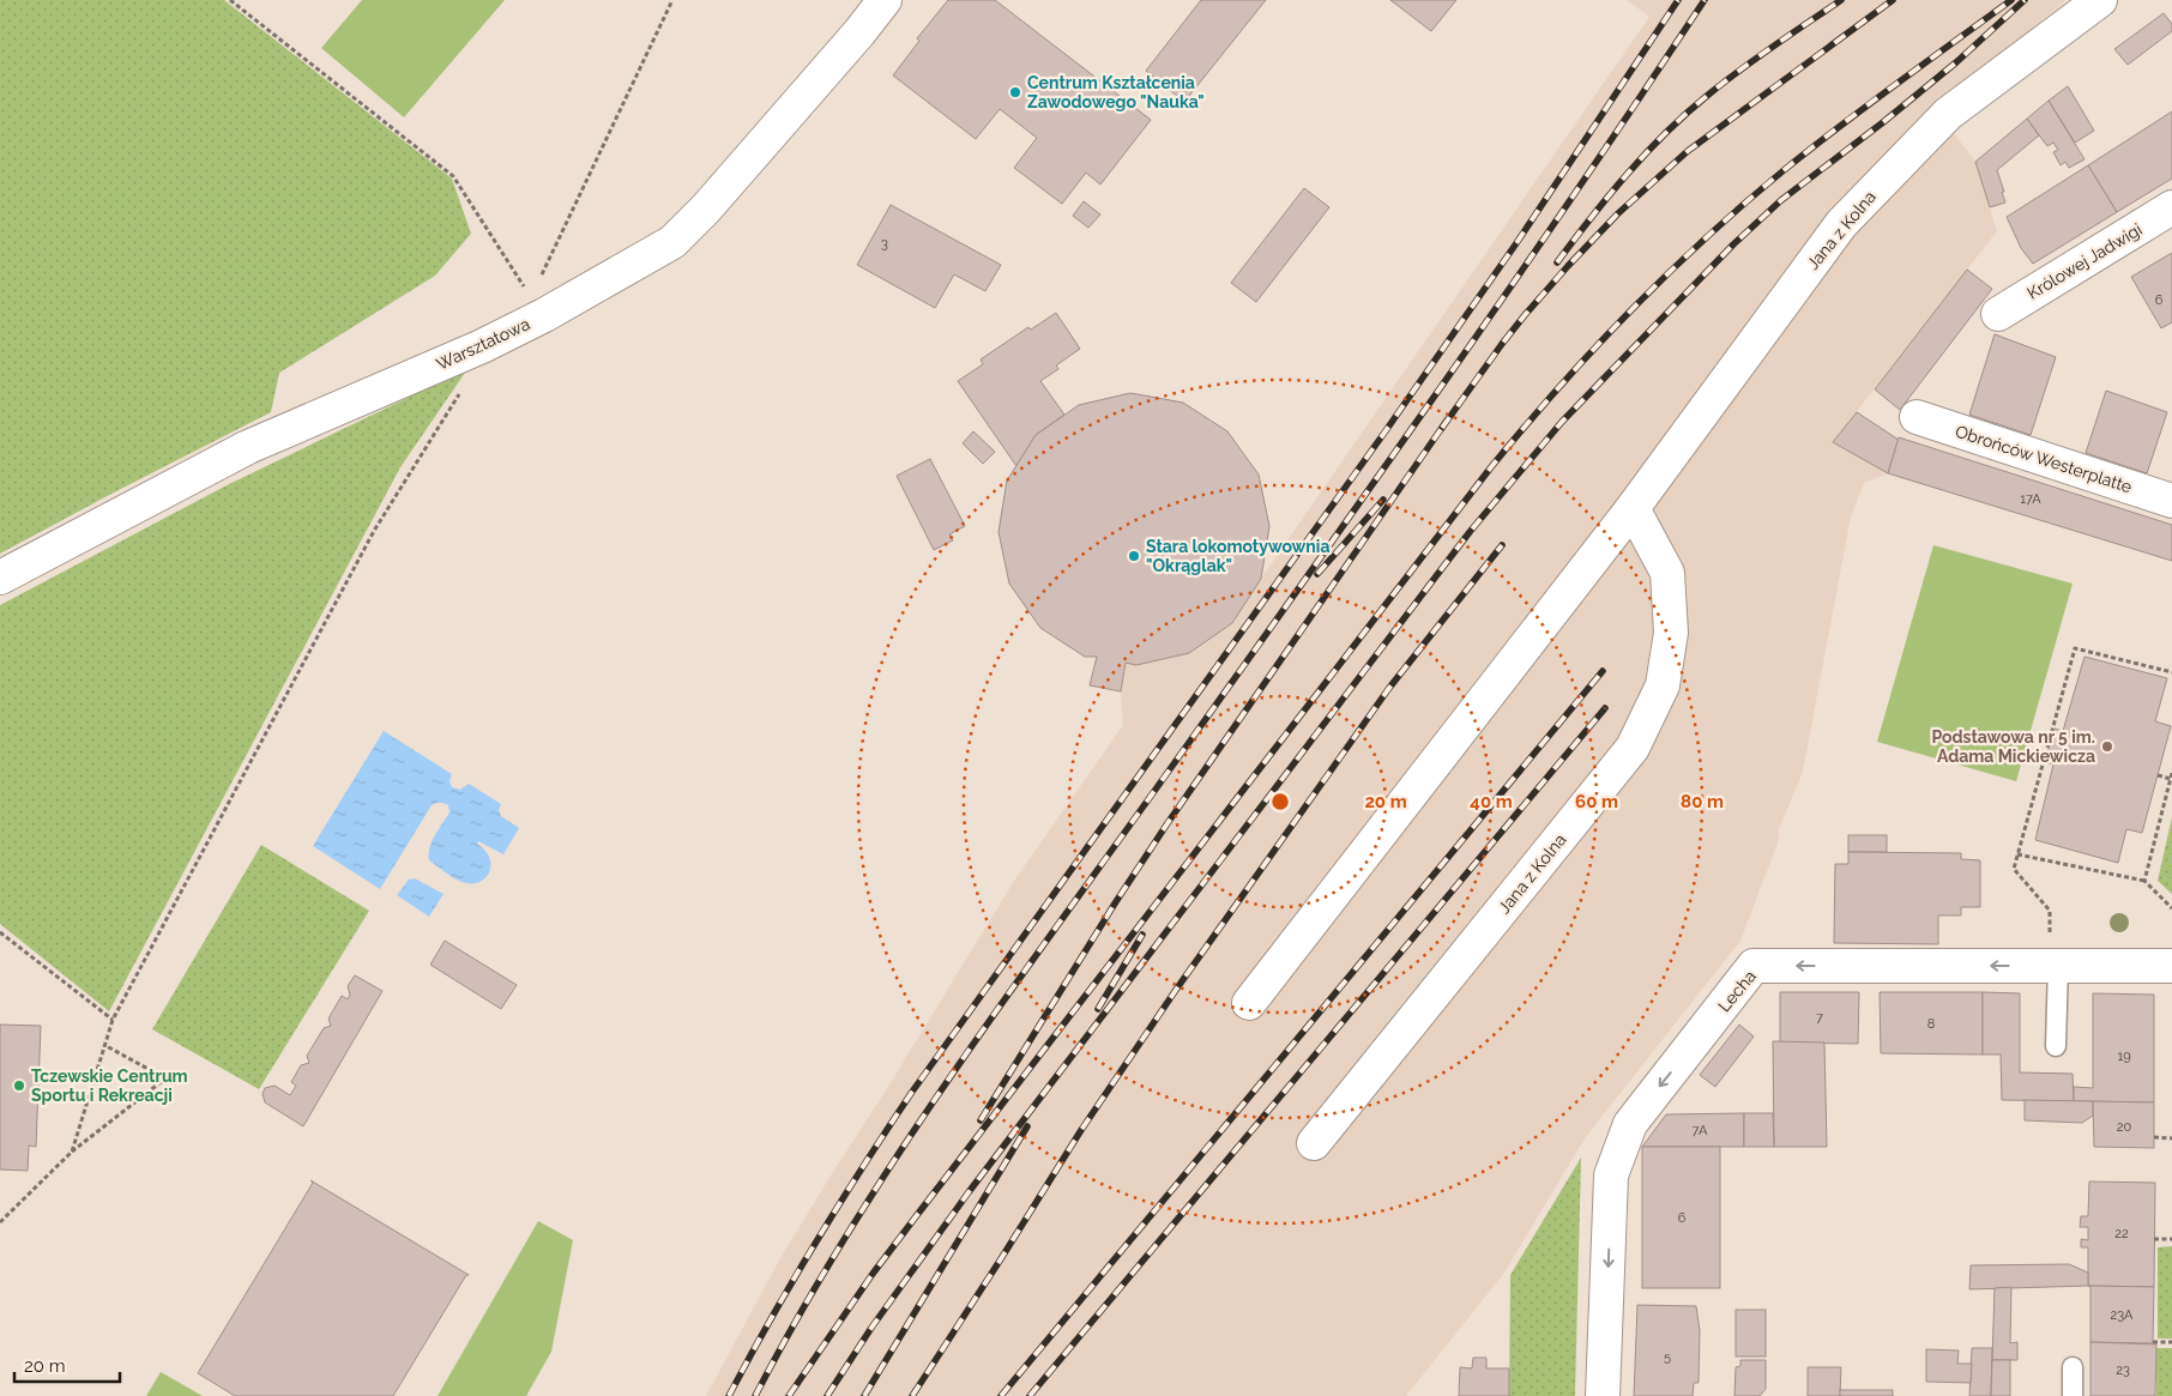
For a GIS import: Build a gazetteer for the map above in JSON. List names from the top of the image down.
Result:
{
  "streets": {
    "street": [
      "Jana z Kolna",
      "Królowej Jadwigi",
      "Warsztatowa",
      "Obrońców Westerplatte",
      "Lecha"
    ]
  },
  "one_way": ["Lecha"],
  "places": [
    "Centrum Kształcenia Zawodowego \"Nauka\"",
    "Stara lokomotywownia \"Okrąglak\"",
    "Podstawowa nr 5 im. Adama Mickiewicza",
    "Tczewskie Centrum Sportu i Rekreacji"
  ],
  "house_numbers": [
    "3",
    "6",
    "17A",
    "7",
    "8",
    "19",
    "20",
    "7A",
    "6",
    "22",
    "23A",
    "5",
    "23"
  ],
  "scale_bar": "20 m",
  "rings": [
    "20 m",
    "40 m",
    "60 m",
    "80 m"
  ]
}
